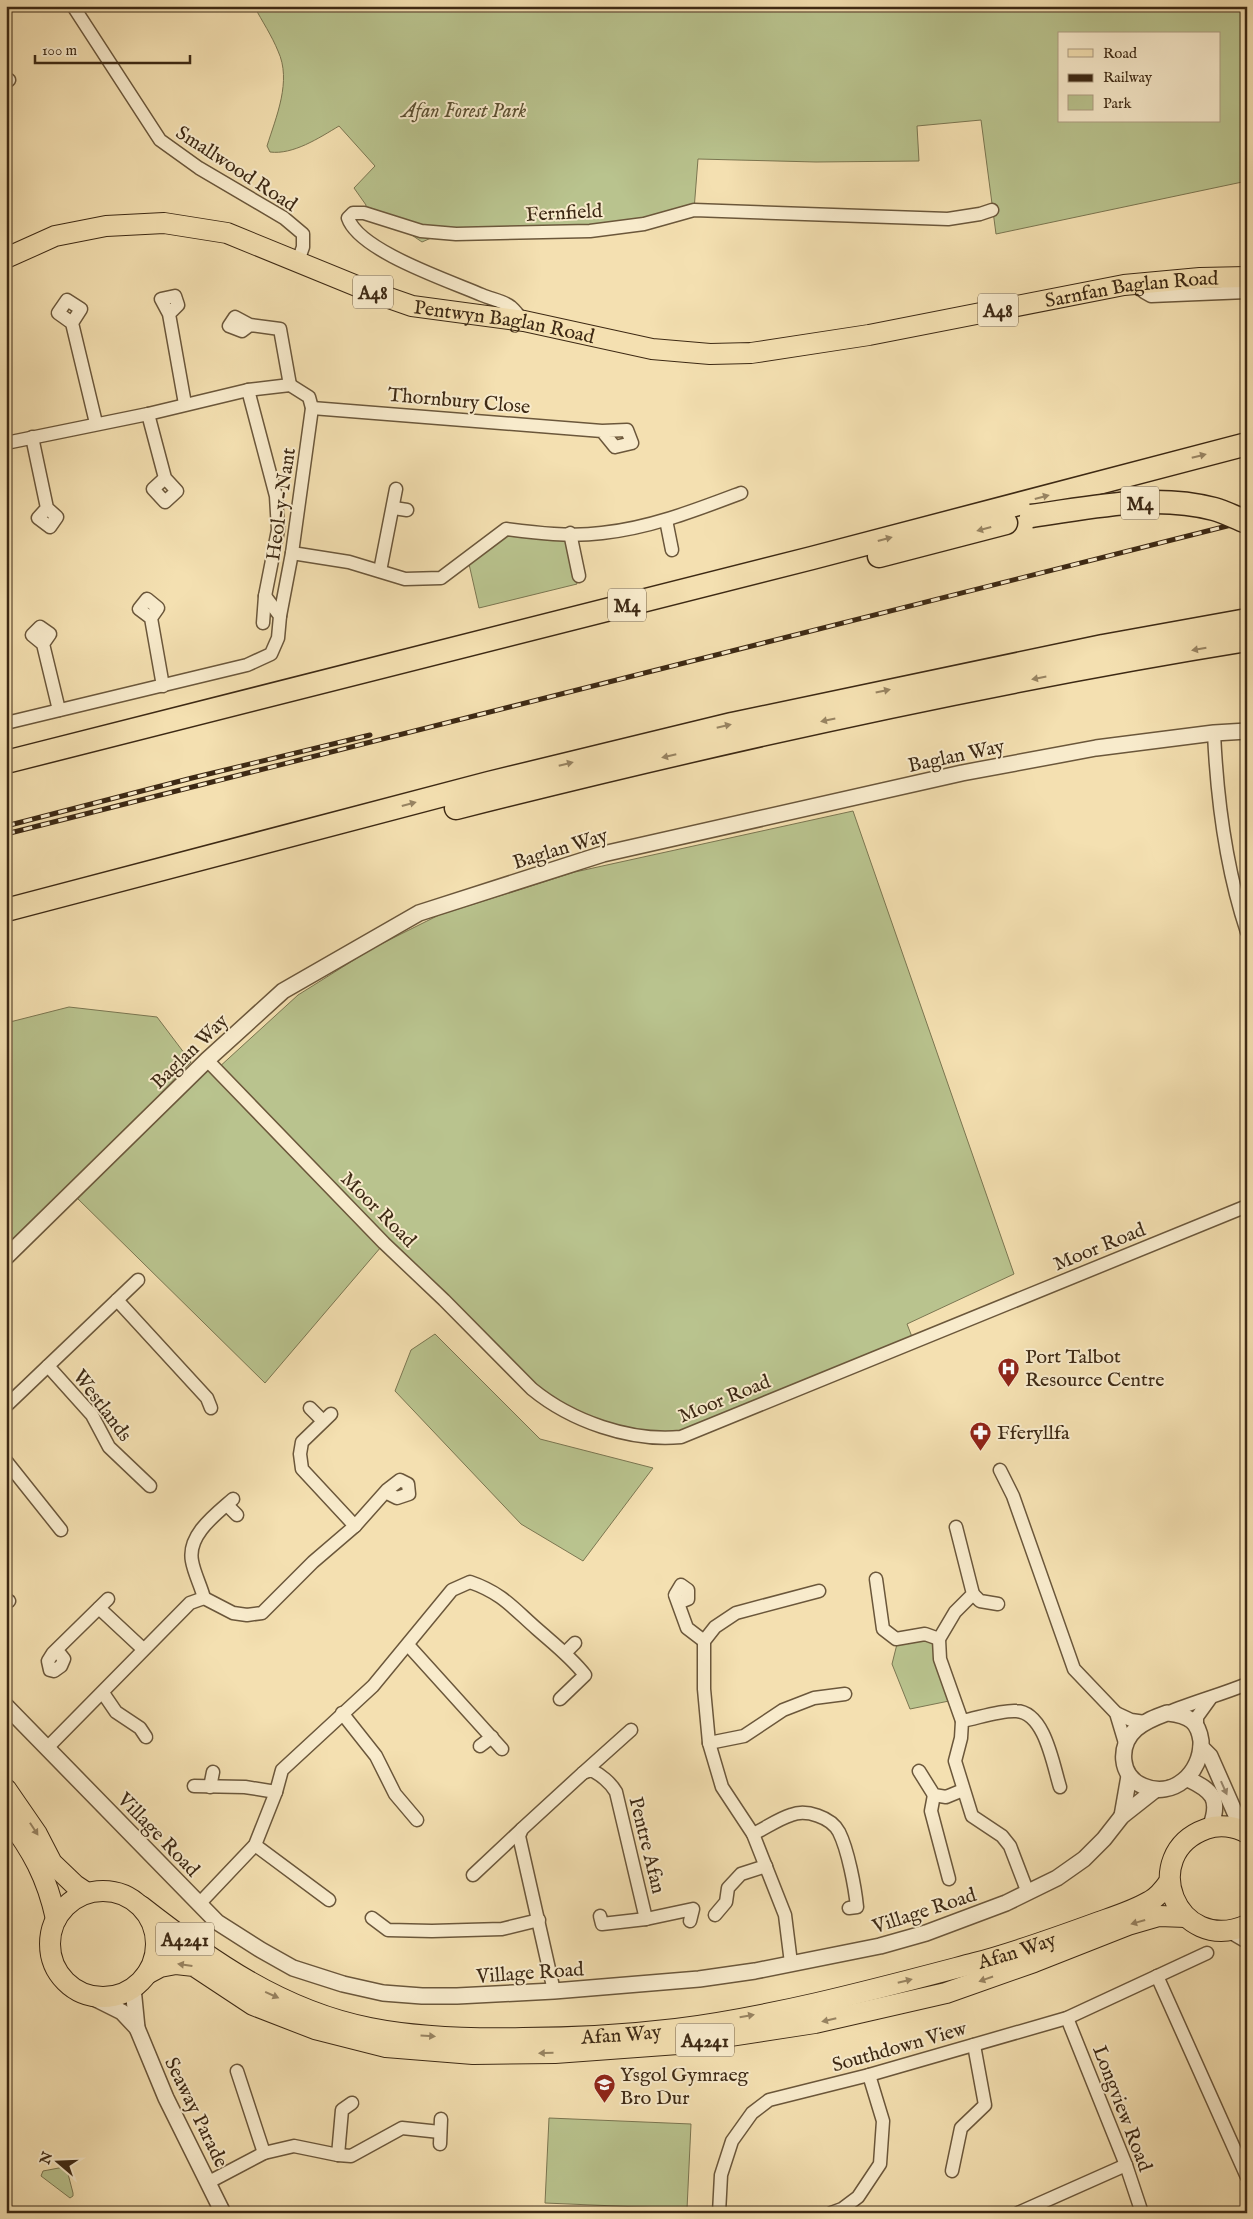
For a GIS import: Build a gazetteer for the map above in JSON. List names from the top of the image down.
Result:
{
  "streets": {
    "highway": ["M4"],
    "main road": [
      "Sarnfan Baglan Road",
      "A48",
      "Pentwyn Baglan Road",
      "A4241",
      "Afan Way"
    ],
    "street": [
      "Smallwood Road",
      "Fernfield",
      "Thornbury Close",
      "Heol-y-Nant",
      "Baglan Way",
      "Moor Road",
      "Westlands",
      "Village Road",
      "Pentre Afan",
      "Southdown View",
      "Longview Road",
      "Seaway Parade"
    ]
  },
  "crossings": [
    ["Smallwood Road", "Pentwyn Baglan Road"],
    ["Fernfield", "Pentwyn Baglan Road"],
    ["Sarnfan Baglan Road", "Pentwyn Baglan Road"],
    ["Thornbury Close", "Heol-y-Nant"],
    ["Baglan Way", "Moor Road"],
    ["A4241", "Afan Way"],
    ["A4241", "Seaway Parade"],
    ["Afan Way", "Seaway Parade"],
    ["Southdown View", "Longview Road"]
  ],
  "parks": ["Afan Forest Park"],
  "places": {
    "hospital": ["Port Talbot Resource Centre"],
    "pharmacy": ["Fferyllfa"],
    "school or university": ["Ysgol Gymraeg Bro Dur"]
  },
  "legend": ["Road", "Railway", "Park"],
  "scale_bar": "100 m",
  "north": "left"
}
